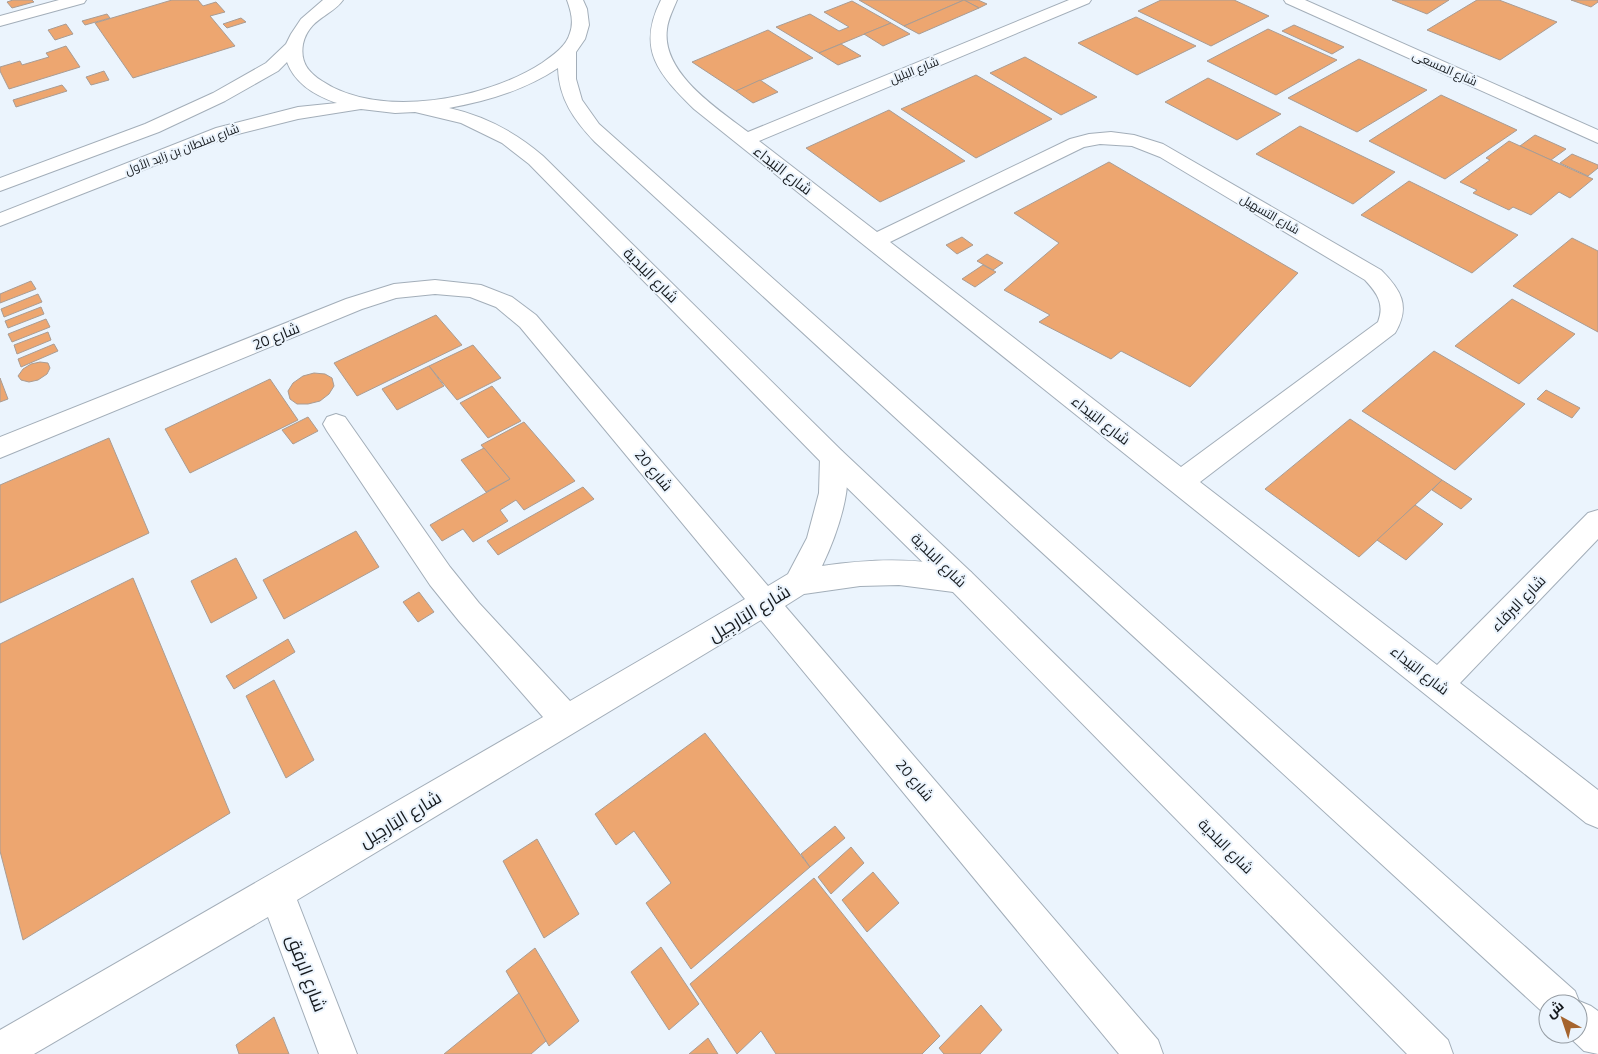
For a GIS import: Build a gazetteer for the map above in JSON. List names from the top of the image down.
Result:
{
  "streets": {
    "street": [
      "شارع المسعى",
      "شارع البليل",
      "شارع سلطان بن زايد الأول",
      "شارع البَيداء",
      "شارع التسهيل",
      "شارع البلدية",
      "شارع 20",
      "شارع البرقاء",
      "شارع البَارجِيل",
      "شارع الرفق"
    ]
  },
  "crossings": [
    ["شارع البليل", "شارع البَيداء"],
    ["شارع البَيداء", "شارع التسهيل"],
    ["شارع البَيداء", "شارع البرقاء"],
    ["شارع البلدية", "شارع البَارجِيل"],
    ["شارع 20", "شارع البَارجِيل"],
    ["شارع البَارجِيل", "شارع الرفق"]
  ],
  "north": "top left"
}
